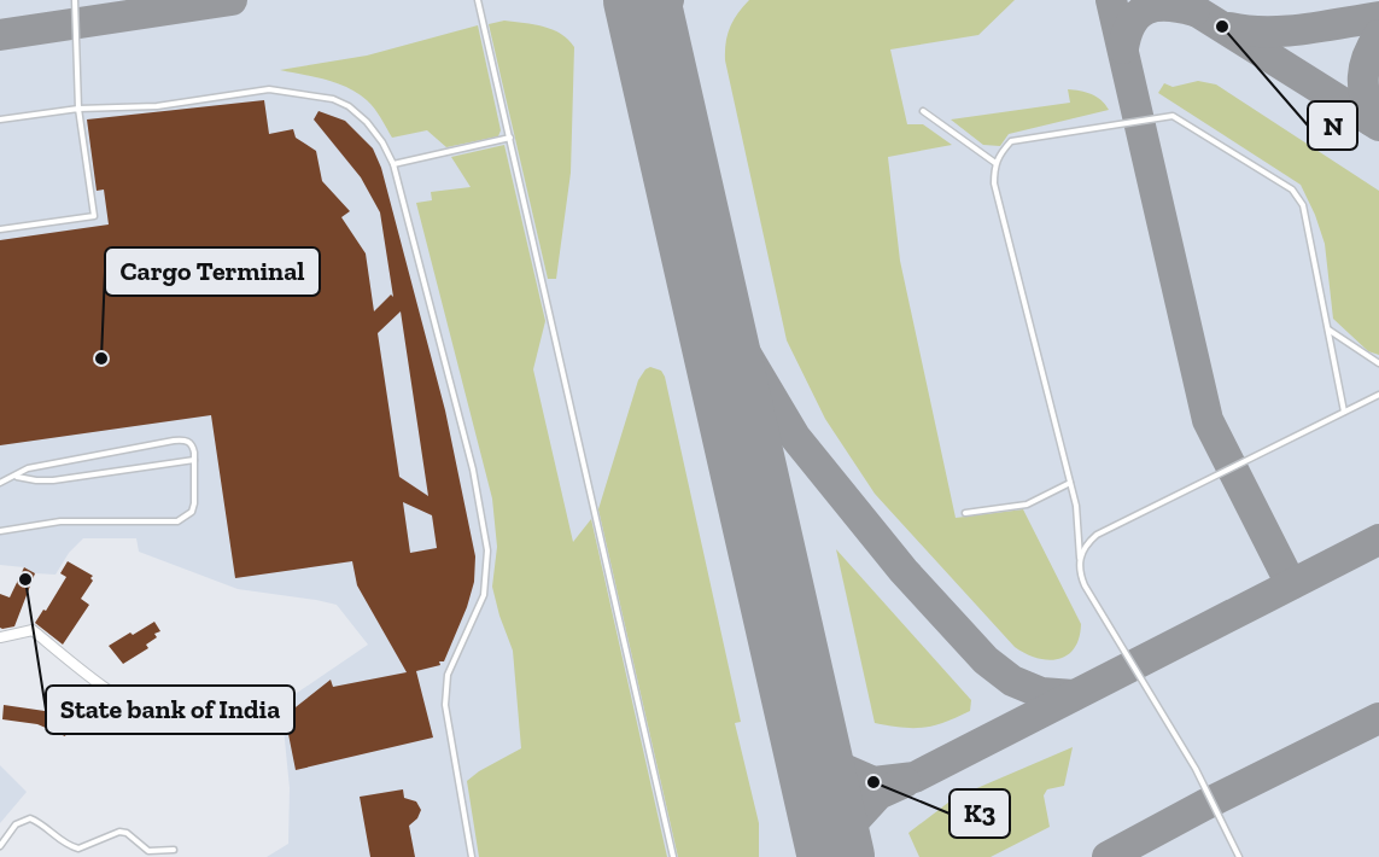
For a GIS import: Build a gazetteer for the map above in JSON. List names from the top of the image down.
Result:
{
  "places": [
    "N",
    "Cargo Terminal",
    "State bank of India",
    "K3"
  ]
}
